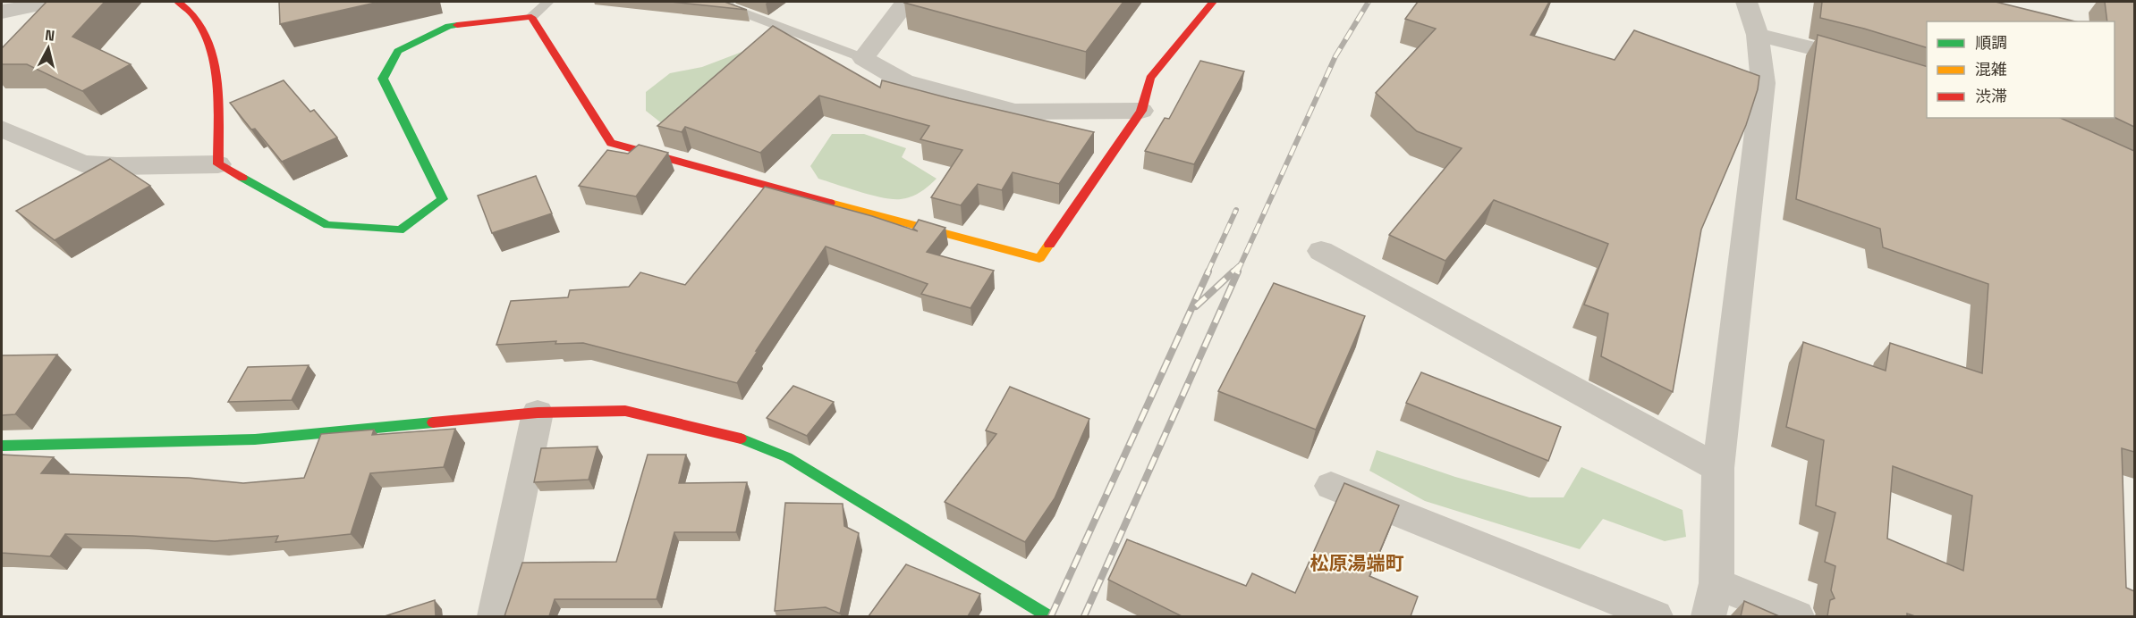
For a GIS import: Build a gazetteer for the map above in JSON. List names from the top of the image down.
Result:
{
  "districts": ["松原湯端町"],
  "legend": ["順調", "混雑", "渋滞"],
  "north": "top"
}
